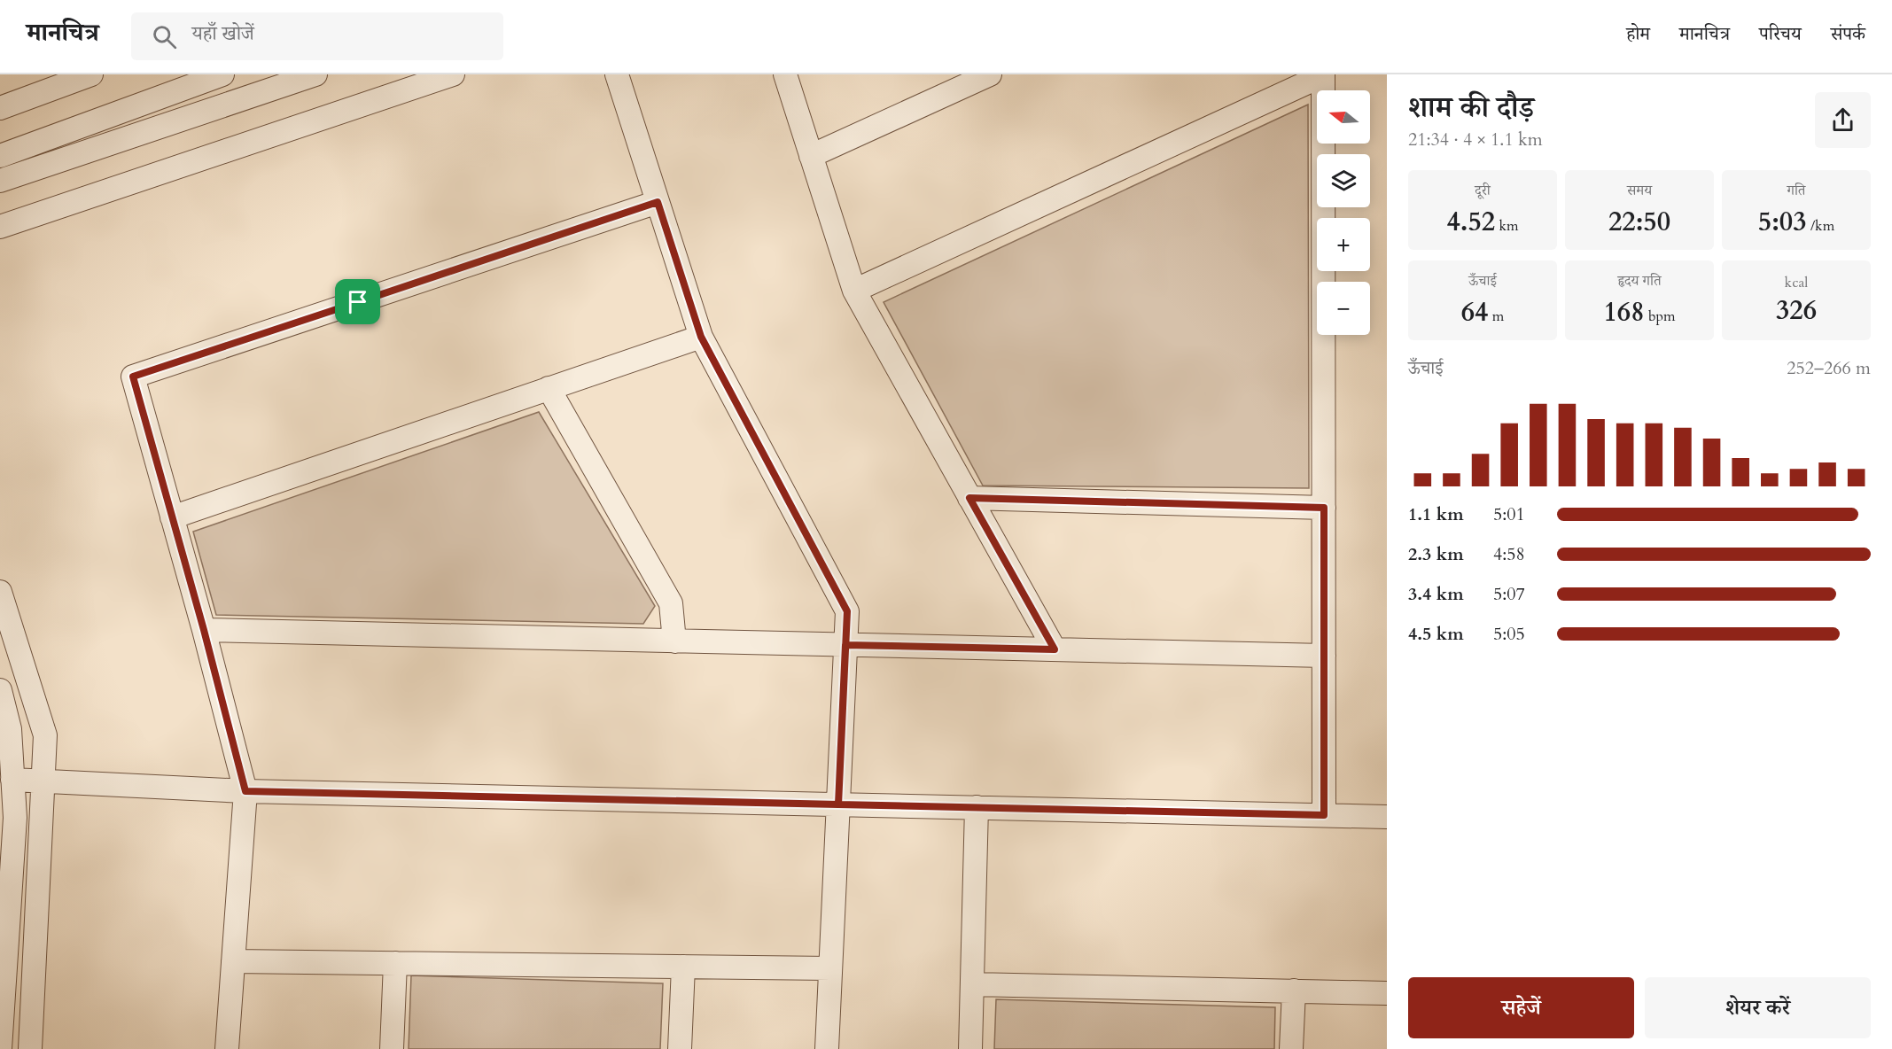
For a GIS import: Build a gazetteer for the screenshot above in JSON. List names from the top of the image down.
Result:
{
  "north": "left",
  "page": {
    "header": "मानचित्र",
    "search": "यहाँ खोजें",
    "nav": [
      "होम",
      "मानचित्र",
      "परिचय",
      "संपर्क"
    ],
    "heading": ["शाम की दौड़", "21:34 · 4 × 1.1 km"],
    "map_buttons": ["+", "−"],
    "stats": [
      ["दूरी", "4.52 km"],
      ["समय", "22:50"],
      ["गति", "5:03 /km"],
      ["ऊँचाई", "64 m"],
      ["हृदय गति", "168 bpm"],
      ["kcal", "326"]
    ],
    "chart": ["ऊँचाई", "252–266 m"],
    "list": [
      {
        "name": "1.1 km",
        "note": "5:01"
      },
      {
        "name": "2.3 km",
        "note": "4:58"
      },
      {
        "name": "3.4 km",
        "note": "5:07"
      },
      {
        "name": "4.5 km",
        "note": "5:05"
      }
    ],
    "buttons": ["सहेजें", "शेयर करें"]
  }
}
